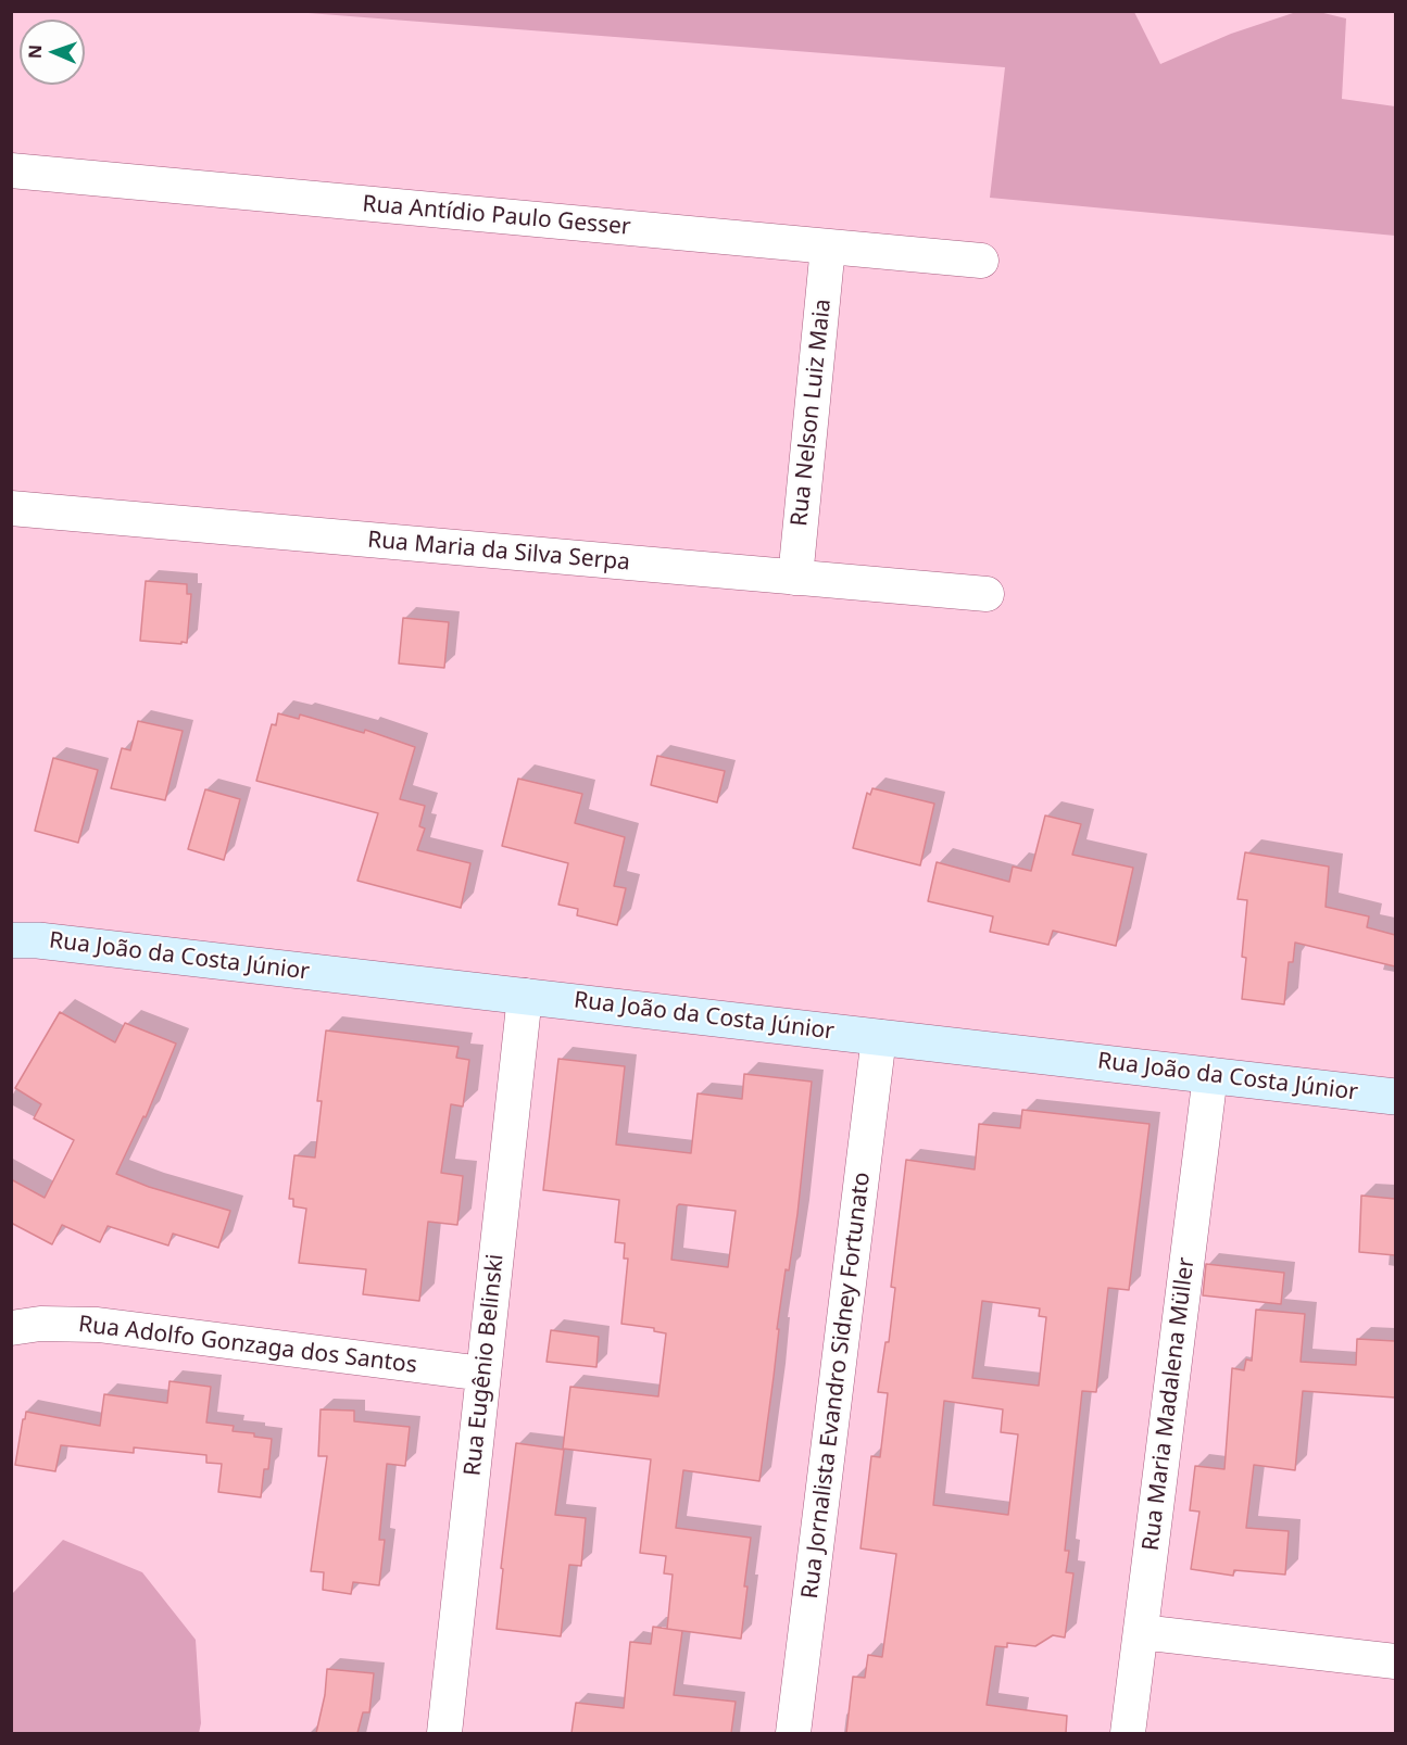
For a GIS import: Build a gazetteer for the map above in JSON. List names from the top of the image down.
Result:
{
  "streets": {
    "main road": ["Rua João da Costa Júnior"],
    "street": [
      "Rua Antídio Paulo Gesser",
      "Rua Nelson Luiz Maia",
      "Rua Maria da Silva Serpa",
      "Rua Adolfo Gonzaga dos Santos",
      "Rua Eugênio Belinski",
      "Rua Jornalista Evandro Sidney Fortunato",
      "Rua Maria Madalena Müller"
    ]
  },
  "crossings": [
    ["Rua Antídio Paulo Gesser", "Rua Nelson Luiz Maia"],
    ["Rua Nelson Luiz Maia", "Rua Maria da Silva Serpa"],
    ["Rua João da Costa Júnior", "Rua Eugênio Belinski"],
    ["Rua João da Costa Júnior", "Rua Jornalista Evandro Sidney Fortunato"],
    ["Rua João da Costa Júnior", "Rua Maria Madalena Müller"],
    ["Rua Adolfo Gonzaga dos Santos", "Rua Eugênio Belinski"]
  ],
  "north": "left"
}
